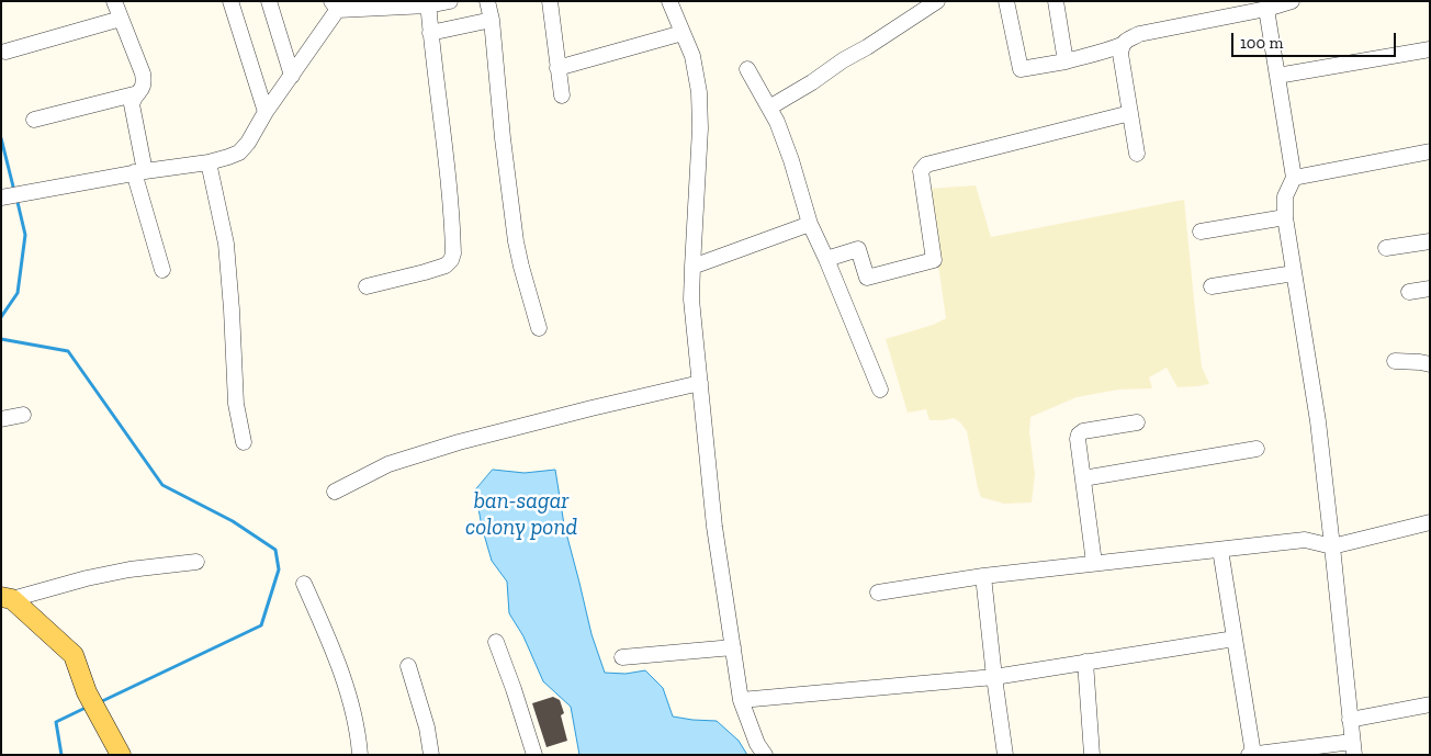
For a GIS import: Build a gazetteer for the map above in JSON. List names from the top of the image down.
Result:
{
  "water": ["ban-sagar colony pond"],
  "scale_bar": "100 m"
}
